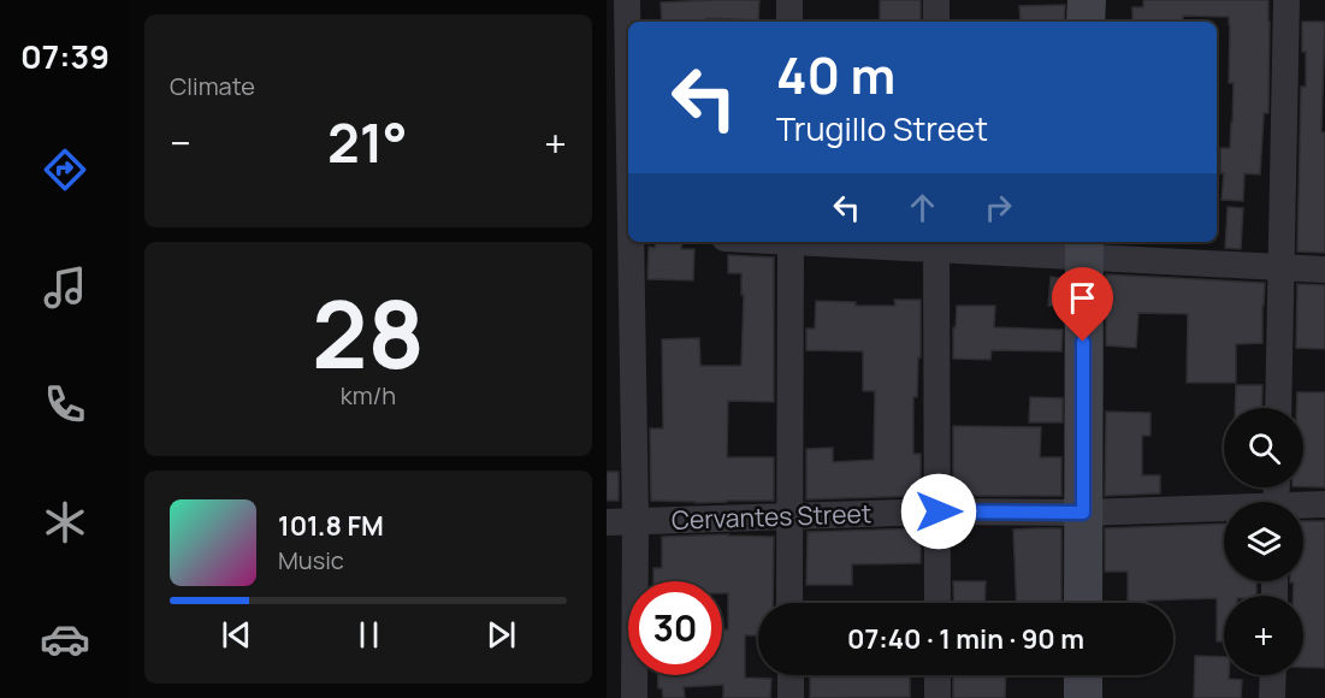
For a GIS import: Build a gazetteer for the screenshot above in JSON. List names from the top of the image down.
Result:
{
  "streets": {
    "street": ["Cervantes Street"]
  },
  "page": {
    "tabs": "07:39",
    "tile": [
      "Climate",
      ["28", "km/h"]
    ],
    "turn": ["40 m", "Trugillo Street"],
    "heat": ["−", "21°", "+"],
    "map_buttons": "+",
    "song": ["101.8 FM", "Music"],
    "limit": "30",
    "trip": "07:40 · 1 min · 90 m"
  }
}
